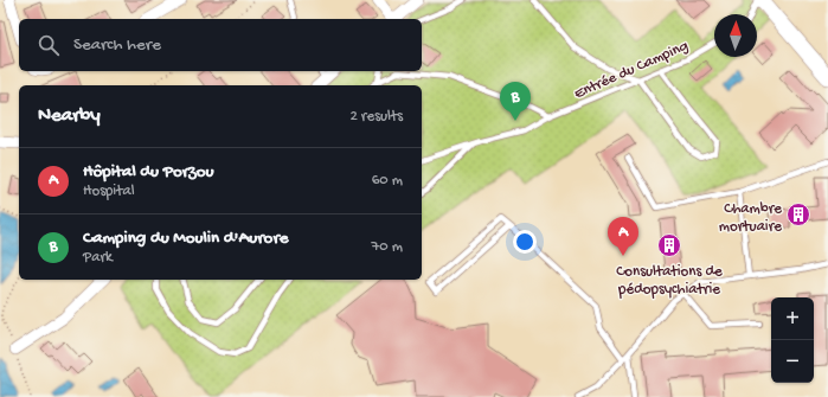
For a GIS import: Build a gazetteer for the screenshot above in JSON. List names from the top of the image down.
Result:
{
  "streets": {
    "lane": ["Entrée du Camping"]
  },
  "places": {
    "building": ["Chambre mortuaire", "Consultations de pédopsychiatrie"]
  },
  "north": "top",
  "page": {
    "search": "Search here",
    "pins": ["B", "A"],
    "heading": ["Nearby", "2 results"],
    "list": [
      {
        "mark": "A",
        "name": "Hôpital du Porzou",
        "note": "Hospital",
        "value": "60 m"
      },
      {
        "mark": "B",
        "name": "Camping du Moulin d'Aurore",
        "note": "Park",
        "value": "70 m"
      }
    ],
    "map_buttons": ["+", "−"]
  }
}
